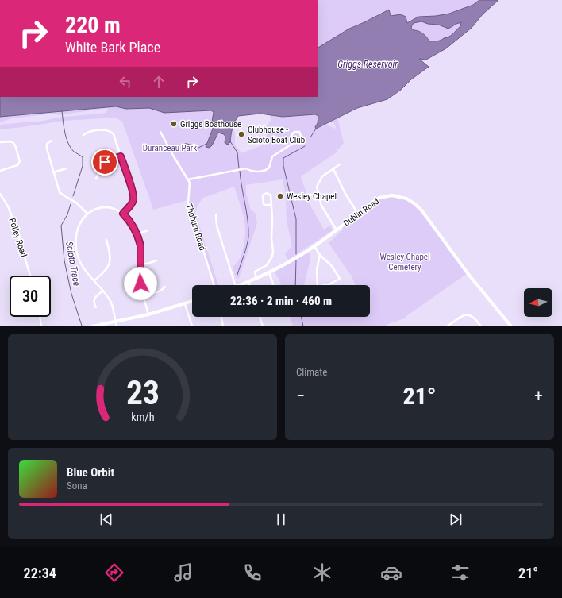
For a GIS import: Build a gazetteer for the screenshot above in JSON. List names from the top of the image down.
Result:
{
  "streets": {
    "main road": ["Dublin Road"],
    "street": ["Thoburn Road", "Polley Road"]
  },
  "water": ["Griggs Reservoir", "Scioto Trace"],
  "parks": ["Duranceau Park", "Wesley Chapel Cemetery"],
  "places": ["Griggs Boathouse", "Clubhouse - Scioto Boat Club", "Wesley Chapel"],
  "north": "left",
  "page": {
    "turn": ["220 m", "White Bark Place"],
    "limit": "30",
    "trip": "22:36 · 2 min · 460 m",
    "tile": "Climate",
    "heat": ["−", "21°", "+"],
    "song": ["Blue Orbit", "Sona"],
    "tabs": ["22:34", "21°"],
    "gauge": ["23", "km/h"]
  }
}
